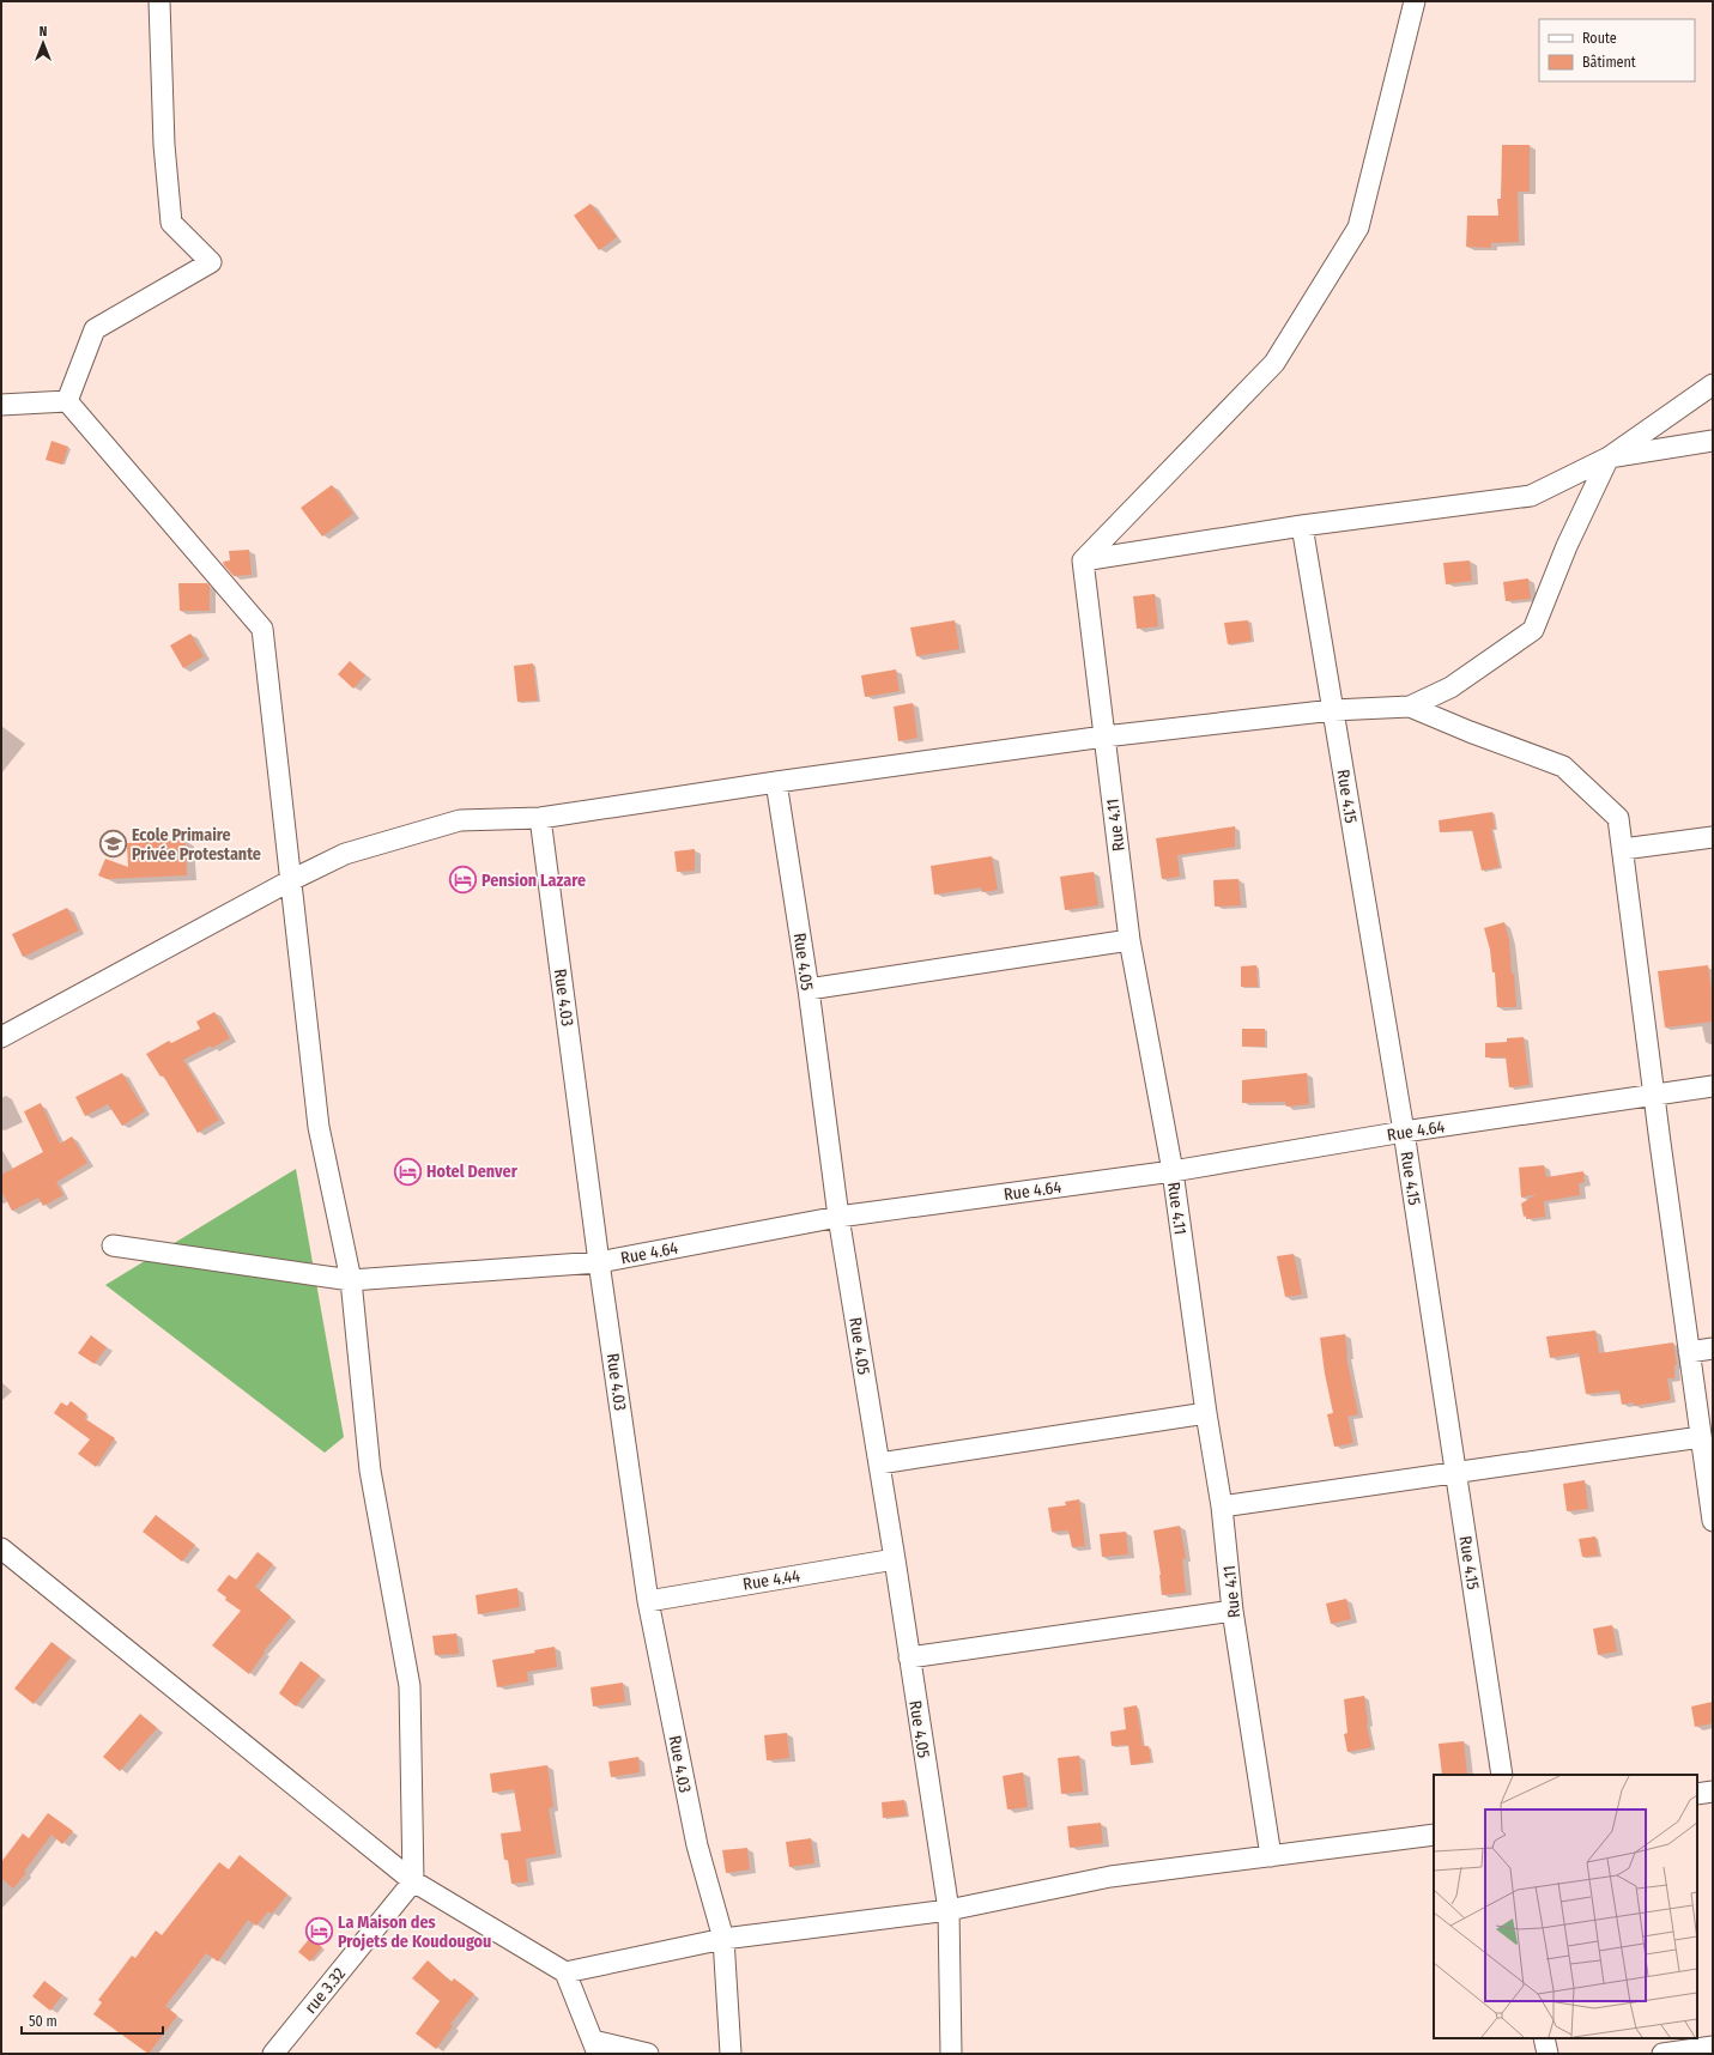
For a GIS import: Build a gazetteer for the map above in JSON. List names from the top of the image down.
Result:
{
  "streets": {
    "street": [
      "Rue 4.15",
      "Rue 4.11",
      "Rue 4.05",
      "Rue 4.03",
      "Rue 4.64",
      "Rue 4.44",
      "rue 3.32"
    ]
  },
  "crossings": [
    ["Rue 4.15", "Rue 4.64"],
    ["Rue 4.11", "Rue 4.64"],
    ["Rue 4.05", "Rue 4.64"],
    ["Rue 4.05", "Rue 4.44"],
    ["Rue 4.03", "Rue 4.64"],
    ["Rue 4.03", "Rue 4.44"]
  ],
  "places": {
    "school or university": ["Ecole Primaire Privée Protestante"],
    "hotel": ["Pension Lazare", "Hotel Denver", "La Maison des Projets de Koudougou"]
  },
  "legend": ["Route", "Bâtiment"],
  "scale_bar": "50 m",
  "north": "top"
}
